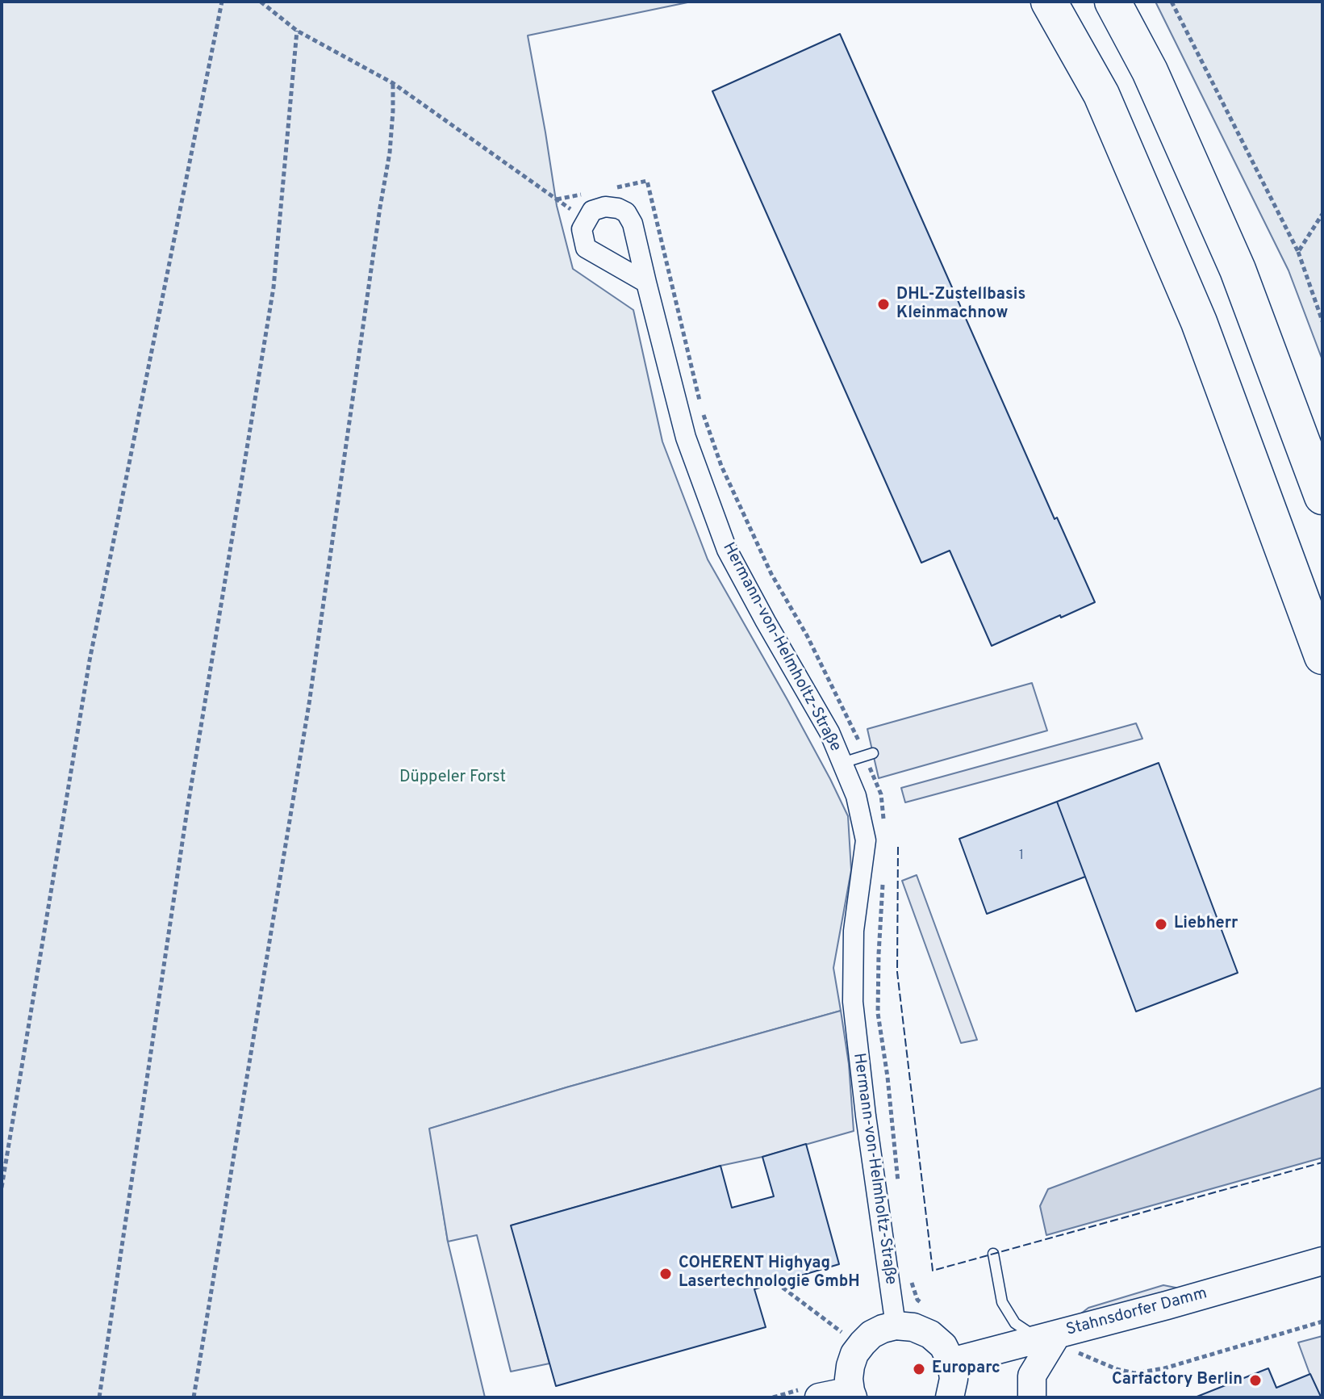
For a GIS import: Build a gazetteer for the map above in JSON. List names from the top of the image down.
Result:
{
  "streets": {
    "street": ["Hermann-von-Helmholtz-Straße", "Stahnsdorfer Damm"]
  },
  "parks": ["Düppeler Forst"],
  "places": [
    "DHL-Zustellbasis Kleinmachnow",
    "Liebherr",
    "COHERENT Highyag Lasertechnologie GmbH",
    "Europarc",
    "Carfactory Berlin"
  ],
  "house_numbers": ["1"]
}
